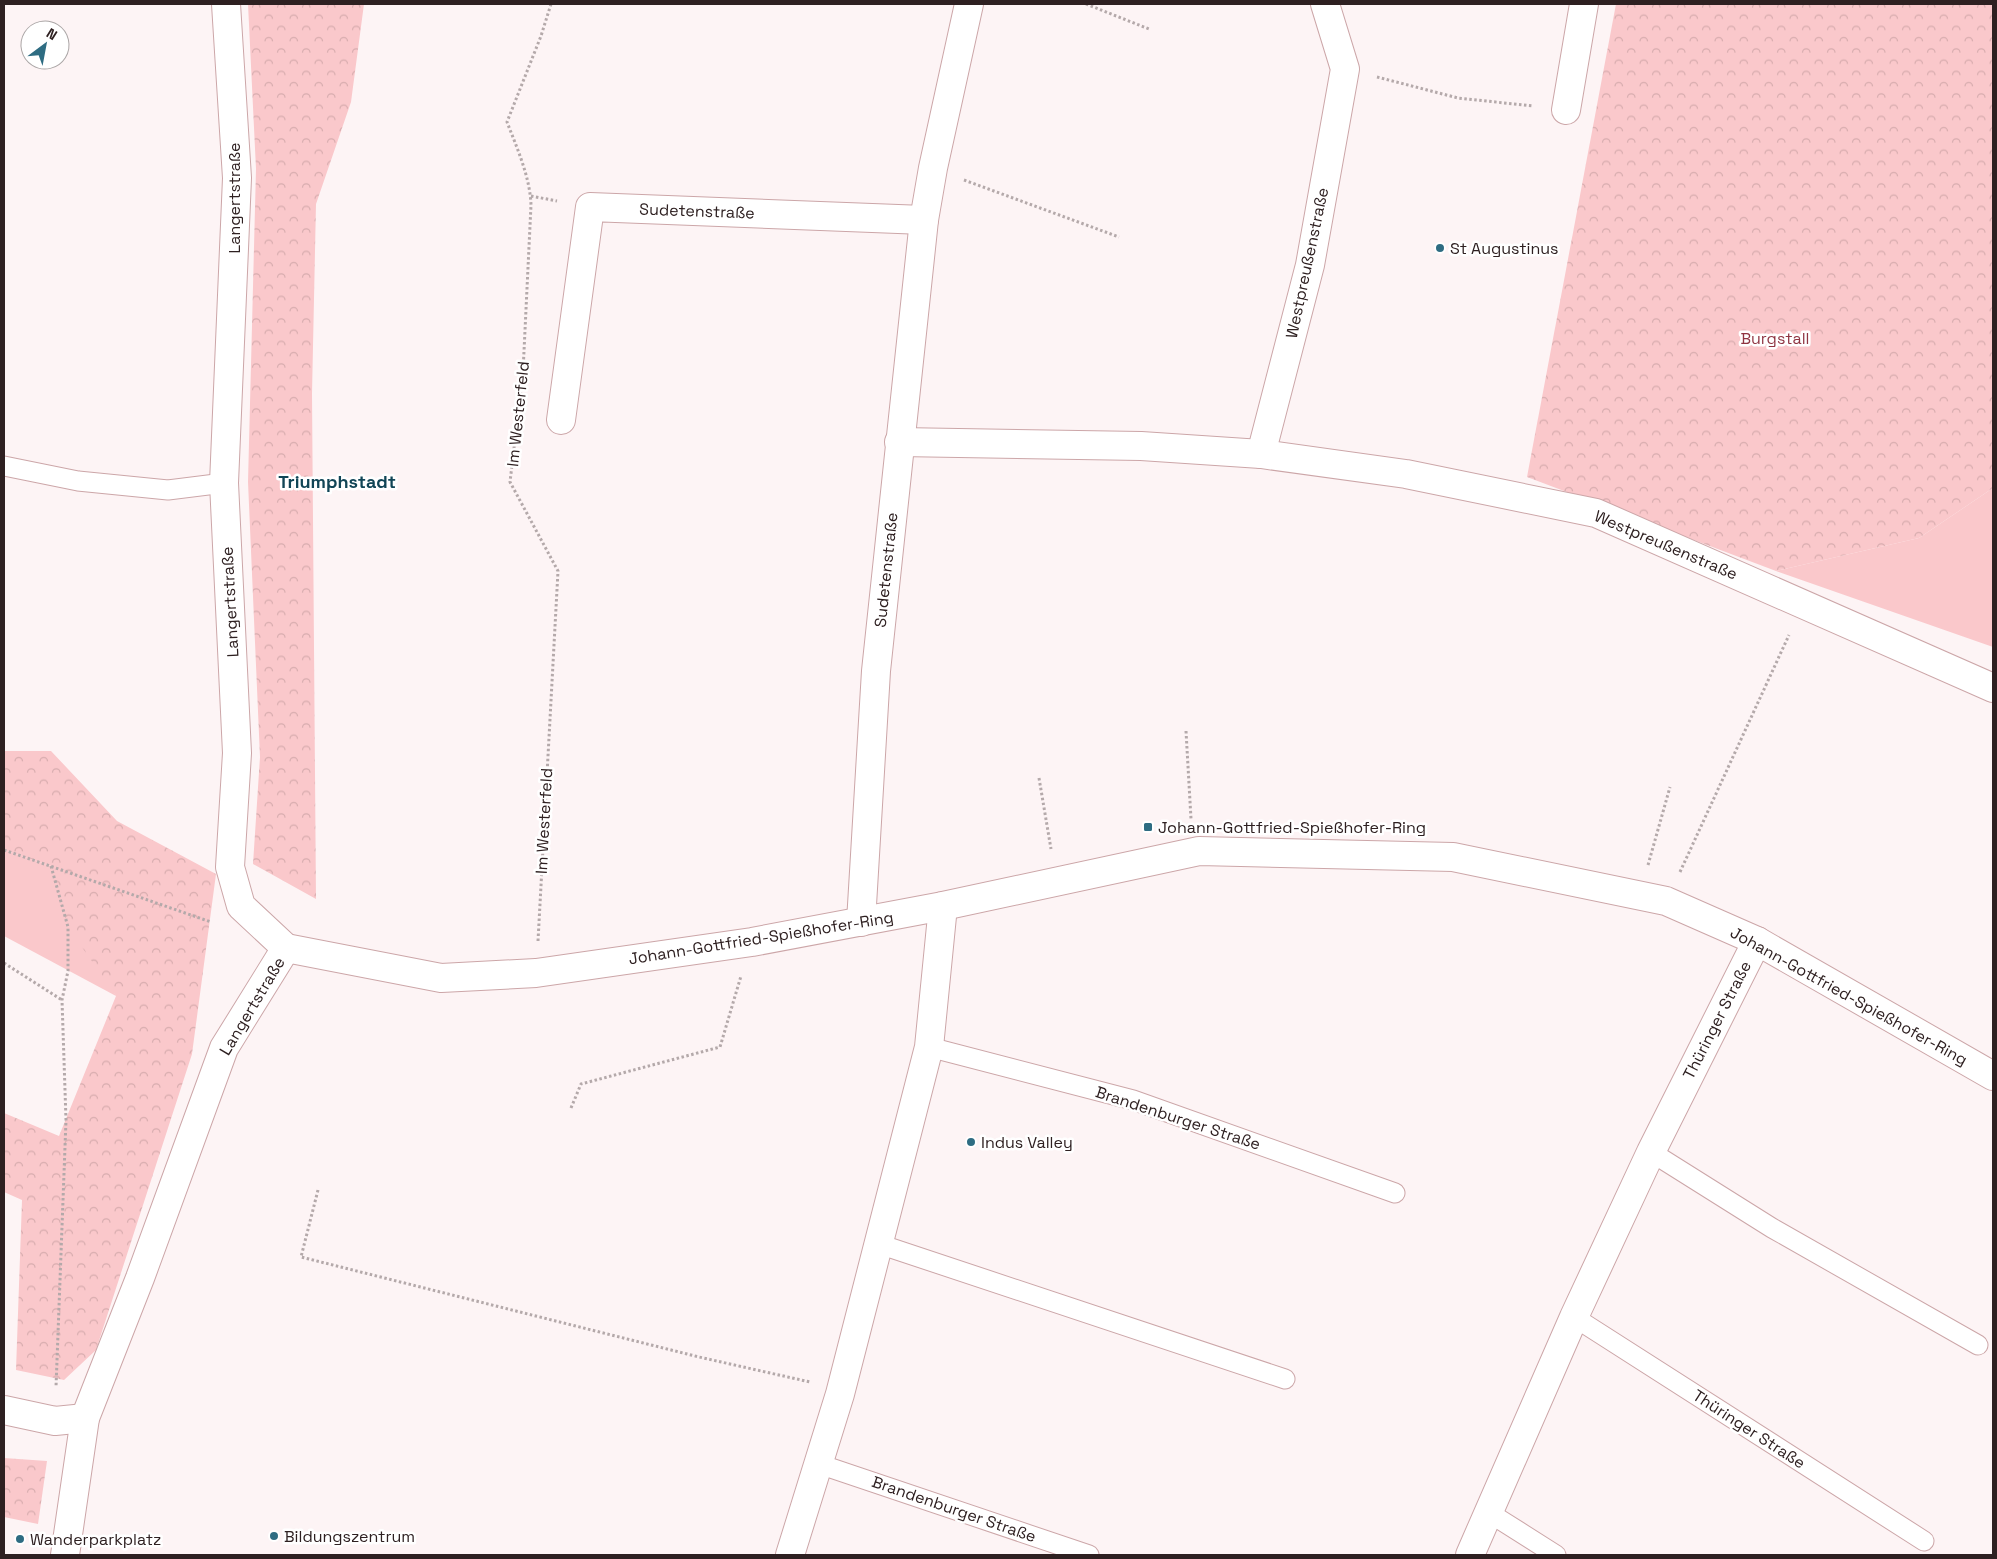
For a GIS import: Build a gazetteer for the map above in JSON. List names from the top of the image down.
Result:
{
  "streets": {
    "street": [
      "Langertstraße",
      "Sudetenstraße",
      "Westpreußenstraße",
      "Johann-Gottfried-Spießhofer-Ring",
      "Thüringer Straße"
    ],
    "lane": ["Brandenburger Straße"],
    "path": ["Im Westerfeld"]
  },
  "crossings": [
    ["Langertstraße", "Johann-Gottfried-Spießhofer-Ring"],
    ["Sudetenstraße", "Westpreußenstraße"],
    ["Sudetenstraße", "Johann-Gottfried-Spießhofer-Ring"],
    ["Im Westerfeld", "Johann-Gottfried-Spießhofer-Ring"],
    ["Johann-Gottfried-Spießhofer-Ring", "Thüringer Straße"]
  ],
  "districts": ["Triumphstadt"],
  "parks": ["Burgstall"],
  "places": {
    "other": [
      "St Augustinus",
      "Indus Valley",
      "Bildungszentrum",
      "Wanderparkplatz"
    ],
    "transit": ["Johann-Gottfried-Spießhofer-Ring"]
  },
  "north": "top right"
}
